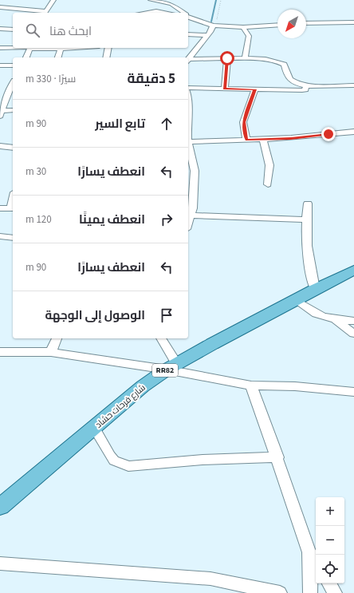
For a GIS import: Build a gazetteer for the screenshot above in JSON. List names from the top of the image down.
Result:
{
  "streets": {
    "main road": ["RR82", "شارع فرحات حشاد"]
  },
  "north": "bottom left",
  "page": {
    "search": "ابحث هنا",
    "heading": ["5 دقيقة", "سيرًا · 330 m"],
    "list": [
      ["تابع السير", "90 m"],
      ["انعطف يسارًا", "30 m"],
      ["انعطف يمينًا", "120 m"],
      ["انعطف يسارًا", "90 m"],
      "الوصول إلى الوجهة"
    ],
    "map_buttons": ["+", "−"]
  }
}
